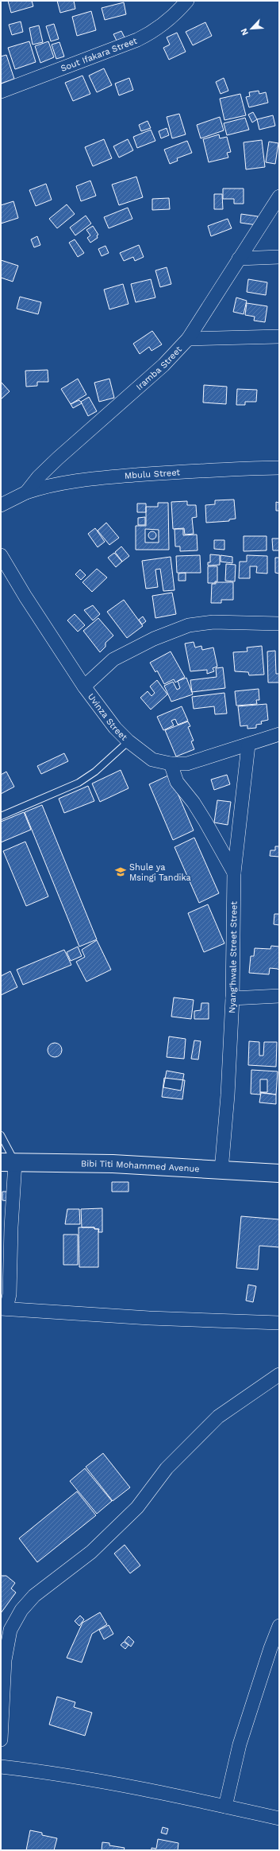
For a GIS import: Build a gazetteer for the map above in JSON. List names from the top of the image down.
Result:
{
  "streets": {
    "street": [
      "Sout Ifakara Street",
      "Iramba Street",
      "Mbulu Street",
      "Uvinza Street",
      "Nyang'hwale Street Street",
      "Bibi Titi Mohammed Avenue"
    ]
  },
  "crossings": [
    ["Iramba Street", "Mbulu Street"],
    ["Uvinza Street", "Nyang'hwale Street Street"],
    ["Nyang'hwale Street Street", "Bibi Titi Mohammed Avenue"]
  ],
  "places": {
    "school or university": ["Shule ya Msingi Tandika"]
  },
  "north": "bottom left"
}
